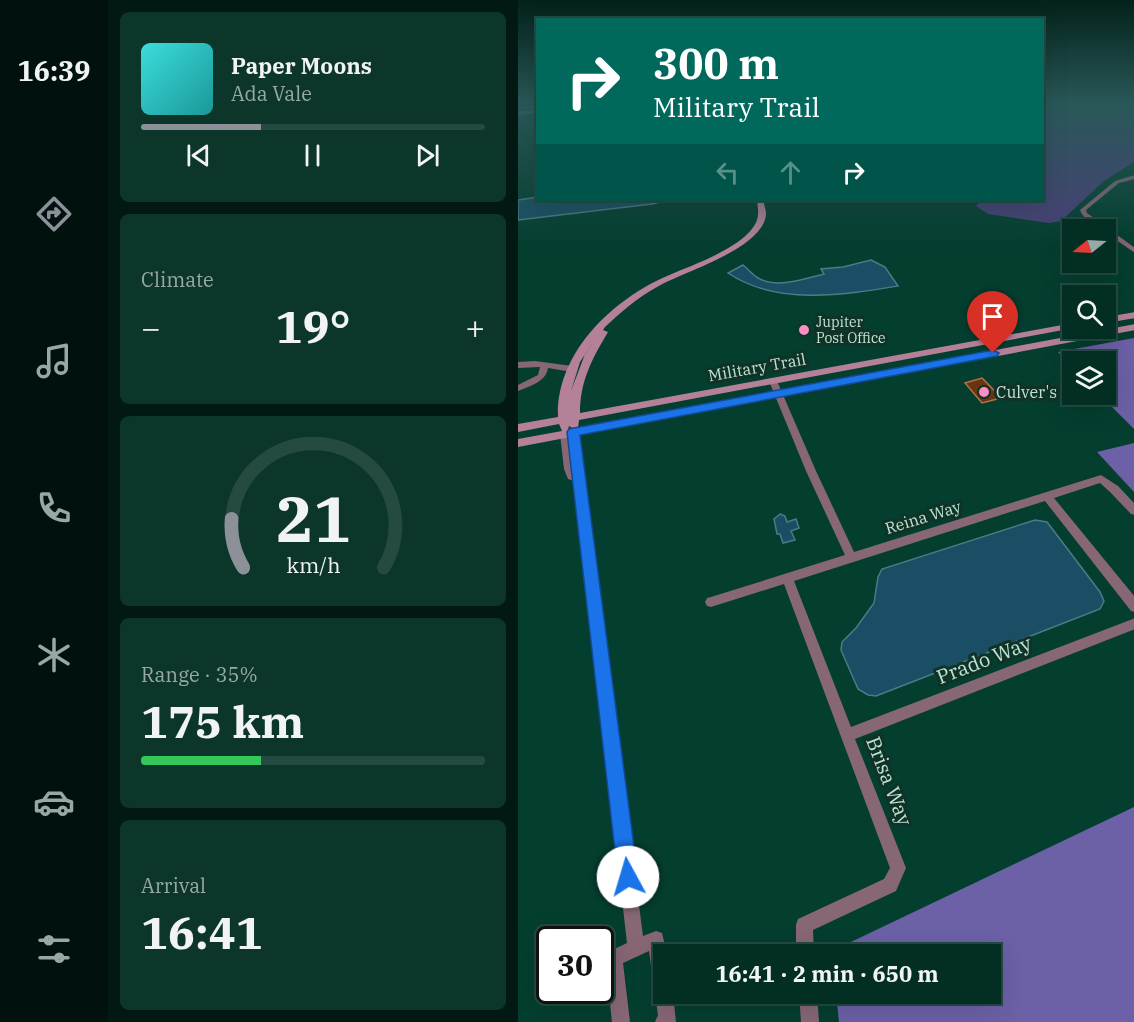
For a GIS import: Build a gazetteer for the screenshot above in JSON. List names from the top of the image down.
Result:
{
  "streets": {
    "main road": ["Military Trail"],
    "street": ["Reina Way", "Prado Way", "Brisa Way"]
  },
  "crossings": [
    ["Reina Way", "Brisa Way"],
    ["Prado Way", "Brisa Way"]
  ],
  "places": ["Jupiter Post Office", "Culver's"],
  "north": "left",
  "page": {
    "tabs": "16:39",
    "turn": ["300 m", "Military Trail"],
    "song": ["Paper Moons", "Ada Vale"],
    "tile": [
      "Climate",
      ["Range · 35%", "175 km"],
      ["Arrival", "16:41"]
    ],
    "heat": ["−", "19°", "+"],
    "limit": "30",
    "trip": "16:41 · 2 min · 650 m",
    "gauge": ["21", "km/h"]
  }
}
